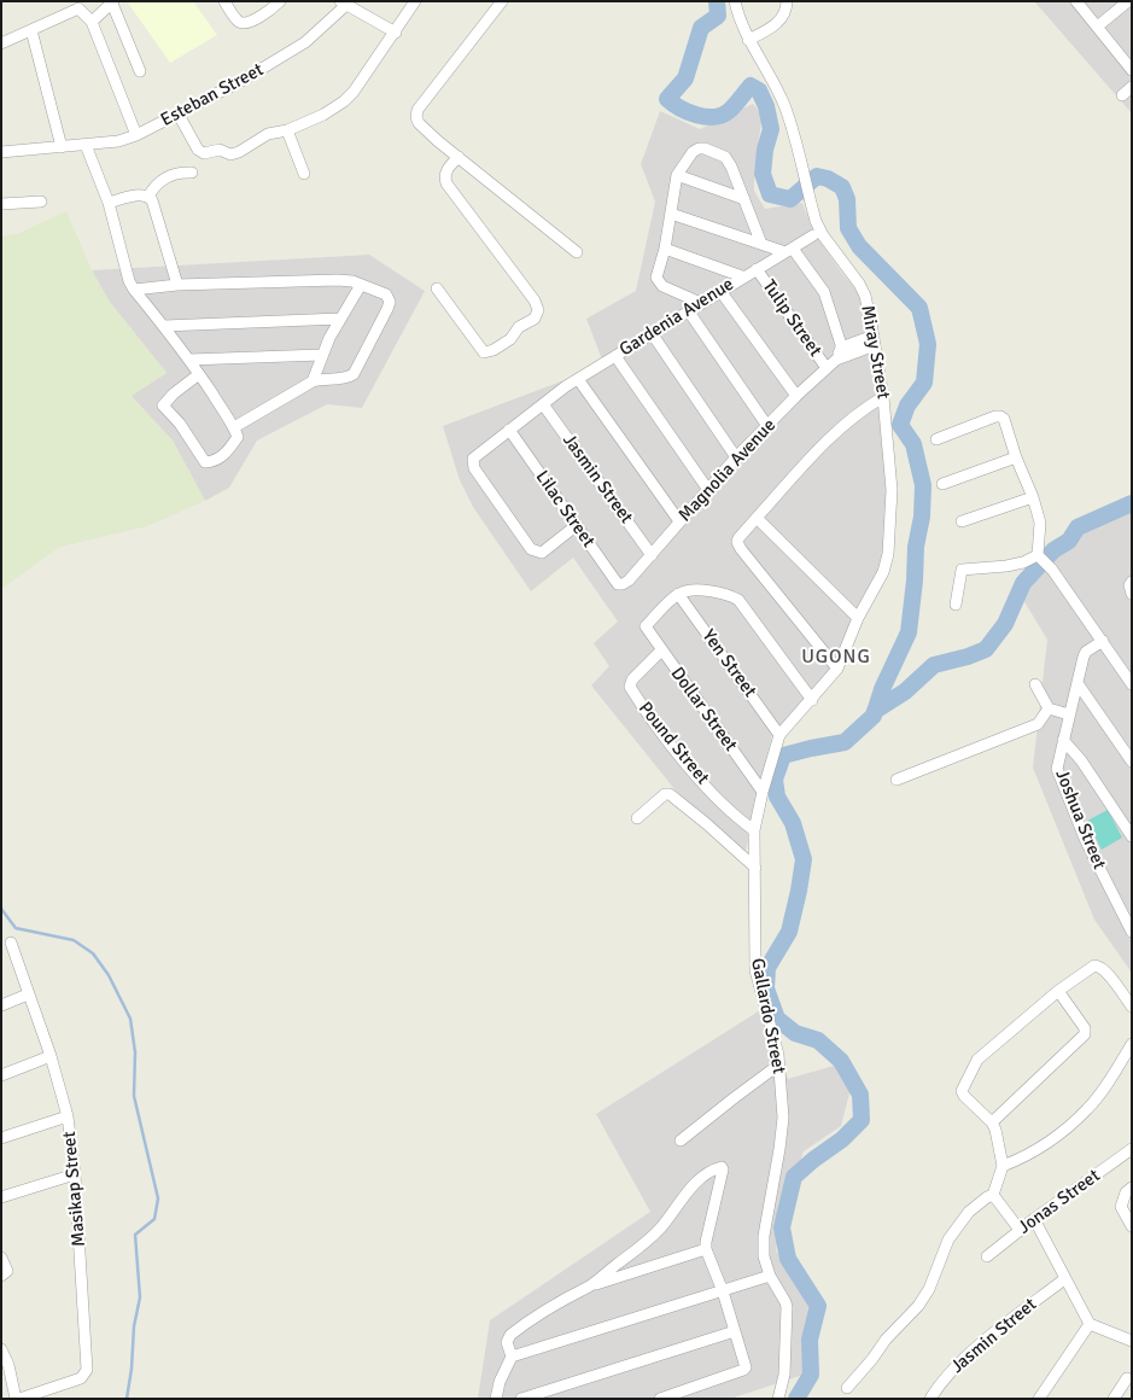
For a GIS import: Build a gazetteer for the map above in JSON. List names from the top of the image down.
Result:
{
  "streets": {
    "street": [
      "Esteban Street",
      "Gardenia Avenue",
      "Tulip Street",
      "Miray Street",
      "Magnolia Avenue",
      "Jasmin Street",
      "Lilac Street",
      "Yen Street",
      "Dollar Street",
      "Pound Street",
      "Joshua Street",
      "Gallardo Street",
      "Masikap Street",
      "Jonas Street"
    ]
  },
  "crossings": [
    ["Gardenia Avenue", "Tulip Street"],
    ["Gardenia Avenue", "Jasmin Street"],
    ["Gardenia Avenue", "Lilac Street"],
    ["Tulip Street", "Magnolia Avenue"],
    ["Miray Street", "Magnolia Avenue"],
    ["Miray Street", "Gallardo Street"],
    ["Magnolia Avenue", "Jasmin Street"],
    ["Magnolia Avenue", "Lilac Street"],
    ["Yen Street", "Dollar Street"],
    ["Yen Street", "Gallardo Street"],
    ["Dollar Street", "Pound Street"],
    ["Dollar Street", "Gallardo Street"],
    ["Pound Street", "Gallardo Street"]
  ],
  "districts": ["UGONG"]
}
